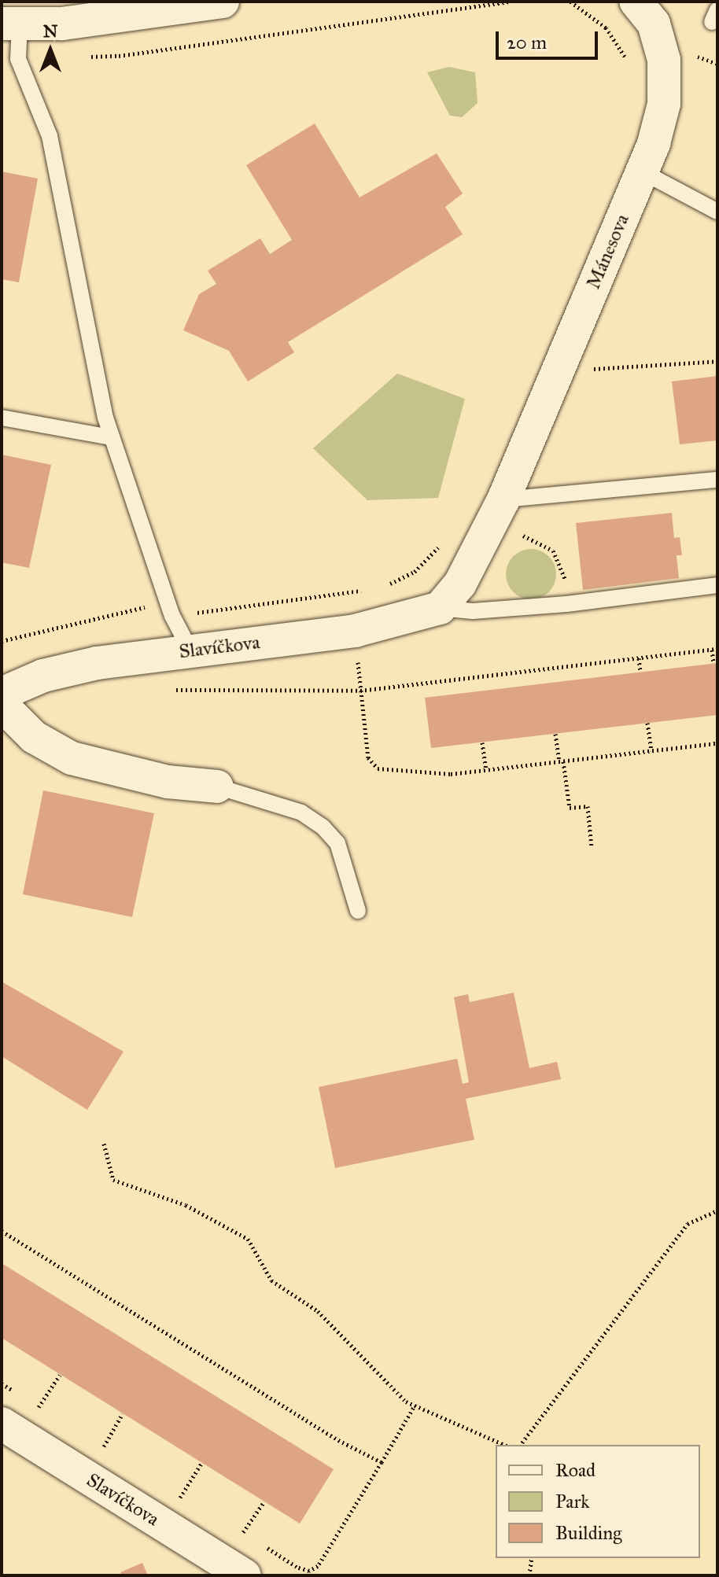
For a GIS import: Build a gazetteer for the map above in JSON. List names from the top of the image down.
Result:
{
  "streets": {
    "street": ["Mánesova", "Slavíčkova"]
  },
  "legend": ["Road", "Park", "Building"],
  "scale_bar": "20 m",
  "north": "top"
}
